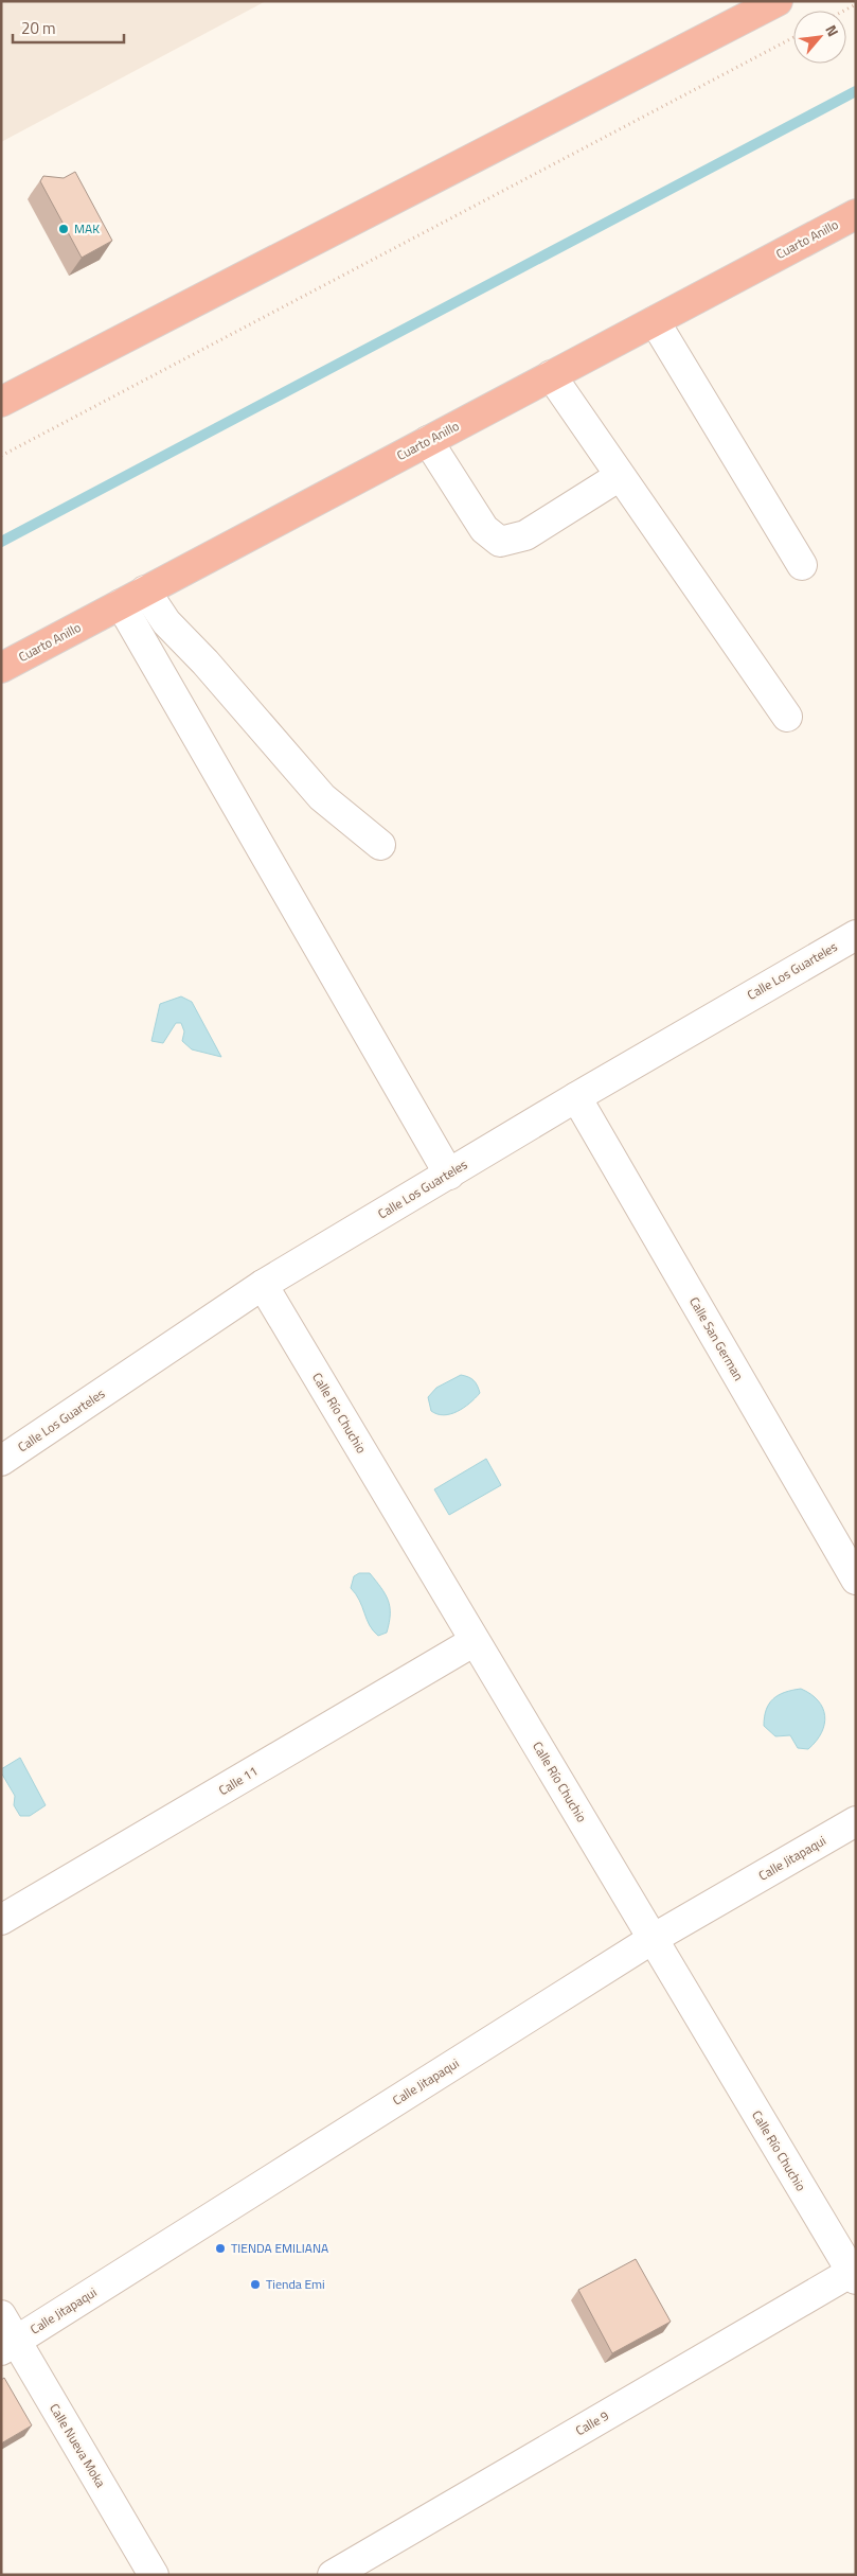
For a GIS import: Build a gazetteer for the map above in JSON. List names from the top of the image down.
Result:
{
  "streets": {
    "highway": ["Cuarto Anillo"],
    "street": [
      "Calle Los Guarteles",
      "Calle San German",
      "Calle Río Chuchio",
      "Calle 11",
      "Calle Jitapaqui",
      "Calle 9",
      "Calle Nueva Moka"
    ]
  },
  "crossings": [
    ["Calle Los Guarteles", "Calle San German"],
    ["Calle Los Guarteles", "Calle Río Chuchio"],
    ["Calle Río Chuchio", "Calle 11"],
    ["Calle Río Chuchio", "Calle Jitapaqui"],
    ["Calle Río Chuchio", "Calle 9"],
    ["Calle Jitapaqui", "Calle Nueva Moka"]
  ],
  "places": ["MAK", "TIENDA EMILIANA", "Tienda Emi"],
  "scale_bar": "20 m",
  "north": "top right"
}
